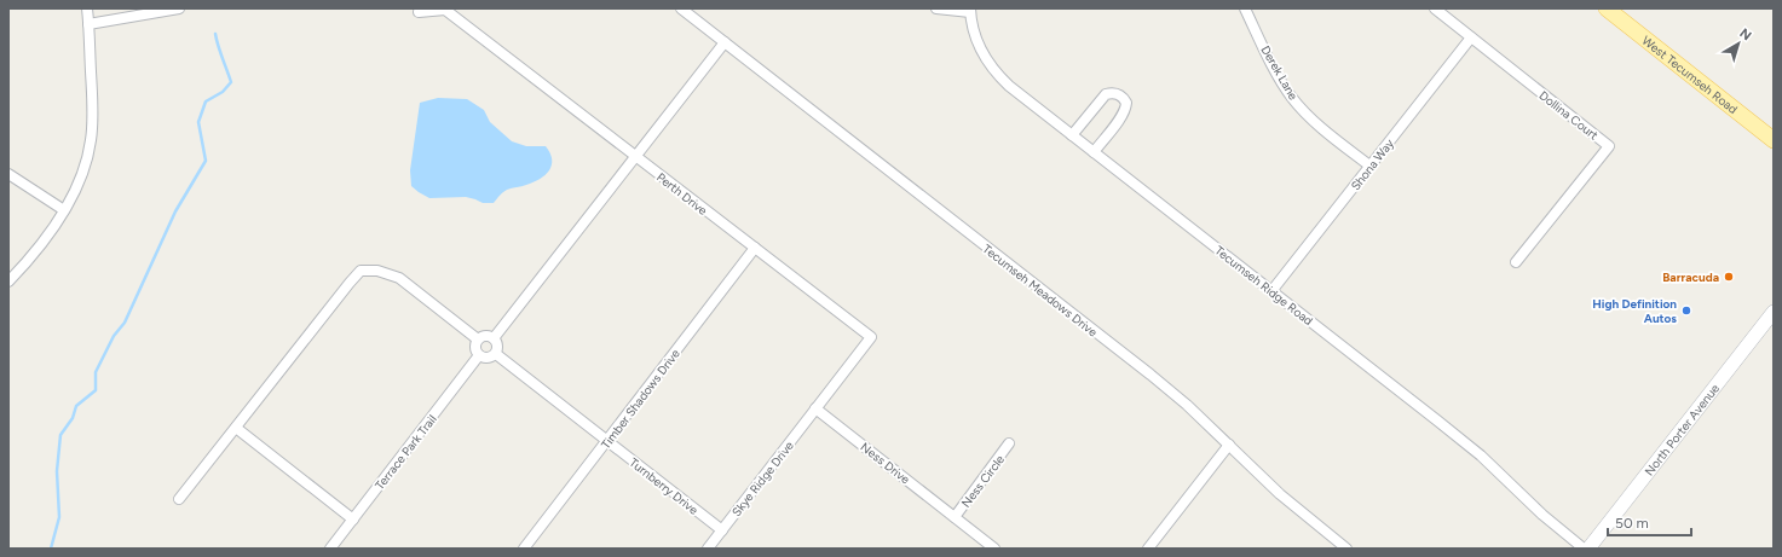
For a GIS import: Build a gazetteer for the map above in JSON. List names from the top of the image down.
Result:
{
  "streets": {
    "main road": ["West Tecumseh Road", "North Porter Avenue"],
    "street": [
      "Derek Lane",
      "Dollina Court",
      "Shona Way",
      "Perth Drive",
      "Tecumseh Ridge Road",
      "Tecumseh Meadows Drive",
      "Timber Shadows Drive",
      "Terrace Park Trail",
      "Ness Drive",
      "Skye Ridge Drive",
      "Ness Circle",
      "Turnberry Drive"
    ]
  },
  "crossings": [
    ["Derek Lane", "Shona Way"],
    ["Dollina Court", "Shona Way"],
    ["Shona Way", "Tecumseh Ridge Road"],
    ["Perth Drive", "Timber Shadows Drive"],
    ["Perth Drive", "Ness Drive"],
    ["Perth Drive", "Skye Ridge Drive"],
    ["Timber Shadows Drive", "Turnberry Drive"],
    ["Terrace Park Trail", "Turnberry Drive"],
    ["Ness Drive", "Skye Ridge Drive"],
    ["Ness Drive", "Ness Circle"],
    ["Skye Ridge Drive", "Turnberry Drive"]
  ],
  "places": ["Barracuda", "High Definition Autos"],
  "scale_bar": "50 m",
  "north": "top right"
}
